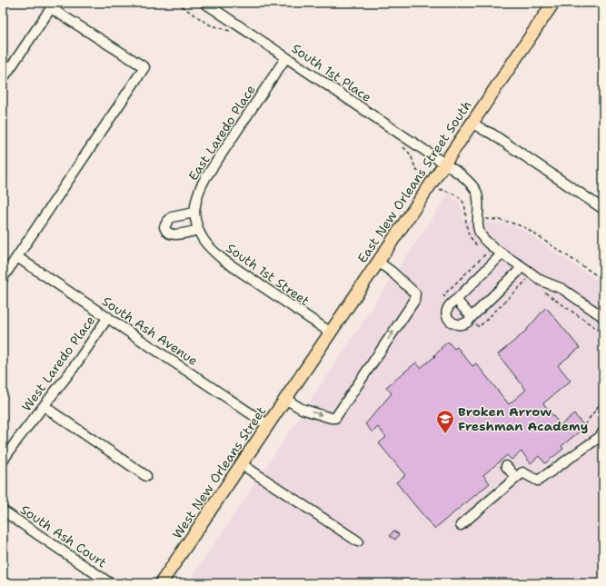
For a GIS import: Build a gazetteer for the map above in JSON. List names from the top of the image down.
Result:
{
  "streets": {
    "main road": ["East New Orleans Street South", "West New Orleans Street"],
    "street": [
      "South 1st Place",
      "East Laredo Place",
      "South 1st Street",
      "South Ash Avenue",
      "West Laredo Place",
      "South Ash Court"
    ]
  },
  "crossings": [
    ["South 1st Place", "East Laredo Place"],
    ["South 1st Place", "East New Orleans Street South"],
    ["East Laredo Place", "South 1st Street"],
    ["East New Orleans Street South", "South 1st Street"],
    ["East New Orleans Street South", "West New Orleans Street"],
    ["South Ash Avenue", "West Laredo Place"],
    ["South Ash Avenue", "West New Orleans Street"]
  ],
  "places": {
    "school or university": ["Broken Arrow Freshman Academy"]
  }
}
